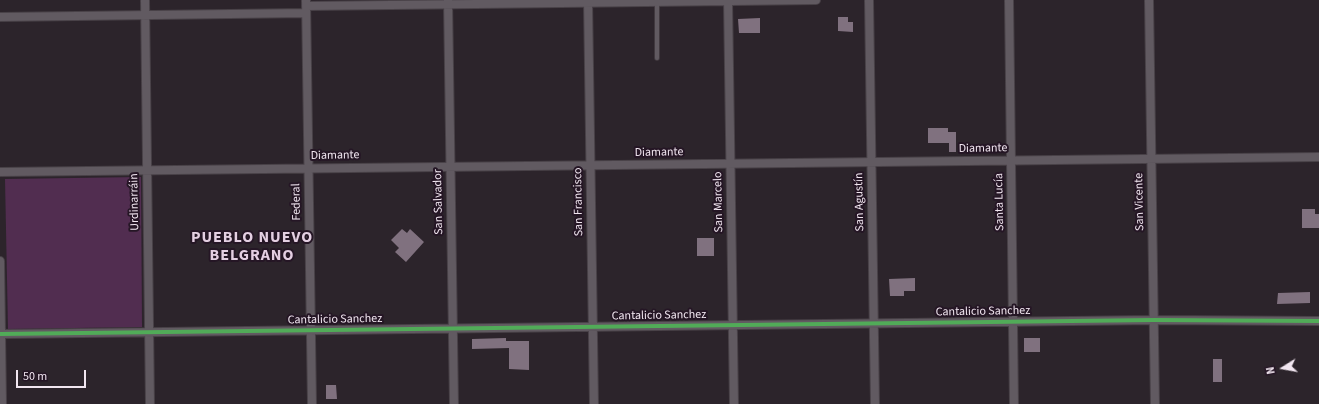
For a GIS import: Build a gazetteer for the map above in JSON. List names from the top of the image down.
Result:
{
  "streets": {
    "street": [
      "Diamante",
      "Urdinarráin",
      "Federal",
      "San Salvador",
      "San Francisco",
      "San Marcelo",
      "San Agustín",
      "Santa Lucía",
      "San Vicente",
      "Cantalicio Sanchez"
    ]
  },
  "crossings": [
    ["Diamante", "Urdinarráin"],
    ["Diamante", "Federal"],
    ["Diamante", "San Salvador"],
    ["Diamante", "San Francisco"],
    ["Diamante", "San Marcelo"],
    ["Diamante", "San Agustín"],
    ["Diamante", "Santa Lucía"],
    ["Diamante", "San Vicente"],
    ["Urdinarráin", "Cantalicio Sanchez"],
    ["Federal", "Cantalicio Sanchez"],
    ["San Salvador", "Cantalicio Sanchez"],
    ["San Francisco", "Cantalicio Sanchez"],
    ["San Marcelo", "Cantalicio Sanchez"],
    ["San Agustín", "Cantalicio Sanchez"],
    ["Santa Lucía", "Cantalicio Sanchez"],
    ["San Vicente", "Cantalicio Sanchez"]
  ],
  "districts": ["PUEBLO NUEVO BELGRANO"],
  "scale_bar": "50 m",
  "north": "left"
}
